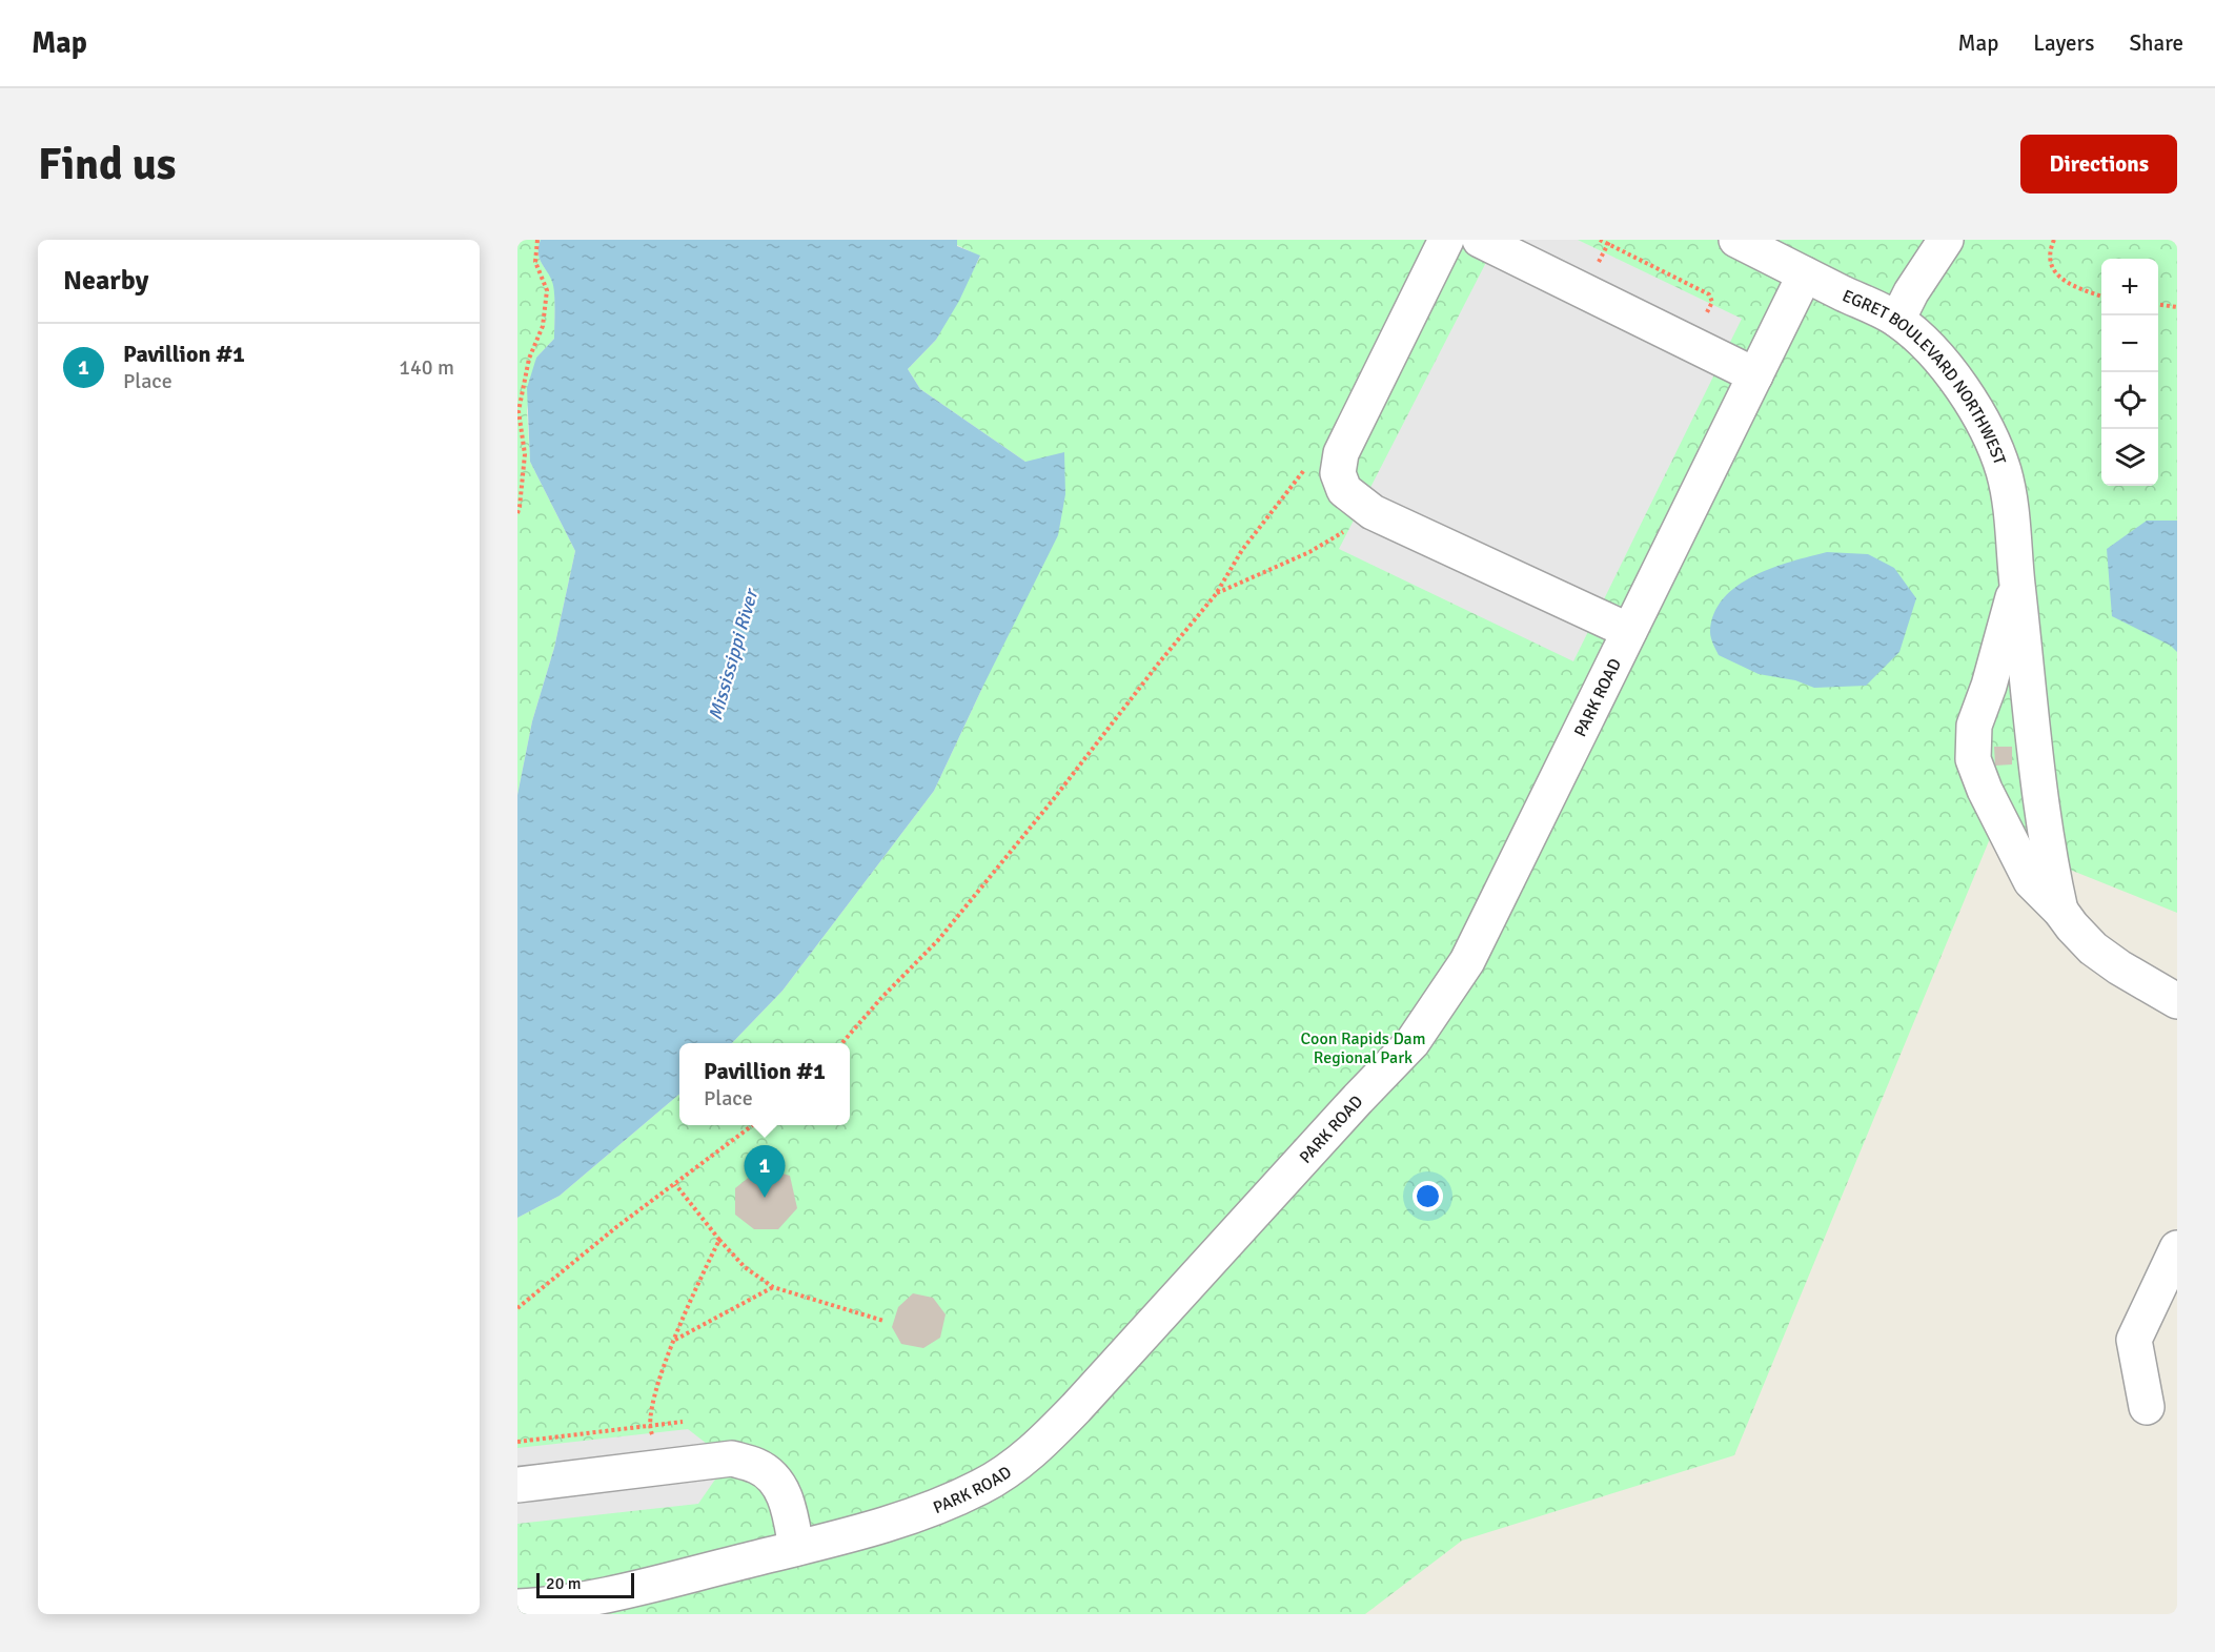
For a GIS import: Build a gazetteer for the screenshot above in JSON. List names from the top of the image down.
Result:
{
  "streets": {
    "street": ["EGRET BOULEVARD NORTHWEST", "PARK ROAD"]
  },
  "crossings": [
    ["EGRET BOULEVARD NORTHWEST", "PARK ROAD"]
  ],
  "water": ["Mississippi River"],
  "parks": ["Coon Rapids Dam Regional Park"],
  "scale_bar": "20 m",
  "page": {
    "header": "Map",
    "nav": ["Map", "Layers", "Share"],
    "buttons": "Directions",
    "title": "Find us",
    "heading": "Nearby",
    "map_buttons": ["+", "−"],
    "list": [
      {
        "mark": "1",
        "name": "Pavillion #1",
        "note": "Place",
        "value": "140 m"
      }
    ],
    "popup": ["Pavillion #1", "Place"],
    "pins": "1",
    "scale": "20 m"
  }
}
